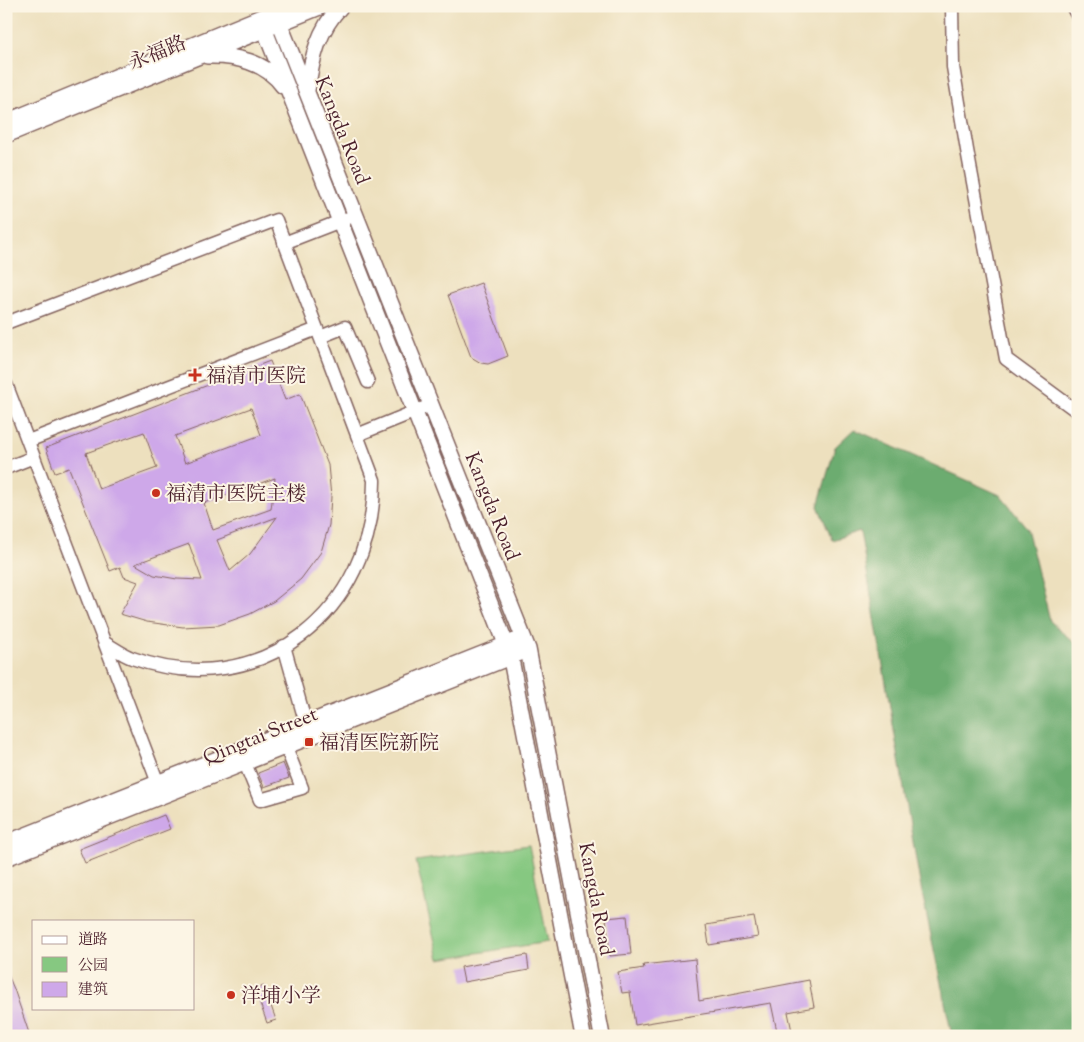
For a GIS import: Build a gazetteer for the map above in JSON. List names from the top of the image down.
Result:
{
  "streets": {
    "street": ["永福路", "Kangda Road", "Qingtai Street"]
  },
  "crossings": [
    ["永福路", "Kangda Road"],
    ["Kangda Road", "Qingtai Street"]
  ],
  "places": {
    "health": ["福清市医院"],
    "other": ["福清市医院主楼", "洋埔小学"],
    "transit": ["福清医院新院"]
  },
  "legend": ["道路", "公园", "建筑"]
}
